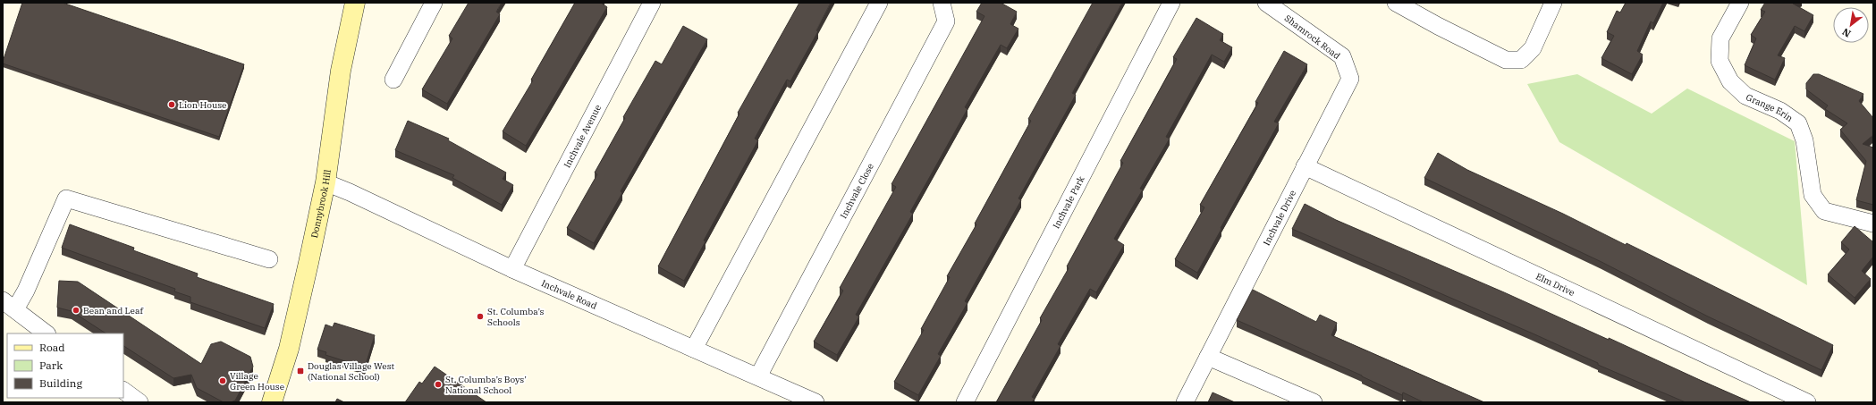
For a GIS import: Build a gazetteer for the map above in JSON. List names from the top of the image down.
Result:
{
  "streets": {
    "main road": ["Donnybrook Hill"],
    "street": [
      "Shamrock Road",
      "Grange Erin",
      "Inchvale Avenue",
      "Inchvale Close",
      "Inchvale Park",
      "Inchvale Drive",
      "Elm Drive",
      "Inchvale Road"
    ]
  },
  "crossings": [
    ["Shamrock Road", "Inchvale Drive"],
    ["Inchvale Avenue", "Inchvale Road"],
    ["Inchvale Close", "Inchvale Road"],
    ["Donnybrook Hill", "Inchvale Road"],
    ["Inchvale Drive", "Elm Drive"]
  ],
  "places": {
    "other": [
      "Lion House",
      "Bean and Leaf",
      "St. Columba’s Schools",
      "Village Green House",
      "St. Columba’s Boys’ National School"
    ],
    "transit": ["Douglas Village West (National School)"]
  },
  "legend": ["Road", "Park", "Building"],
  "north": "bottom left"
}
